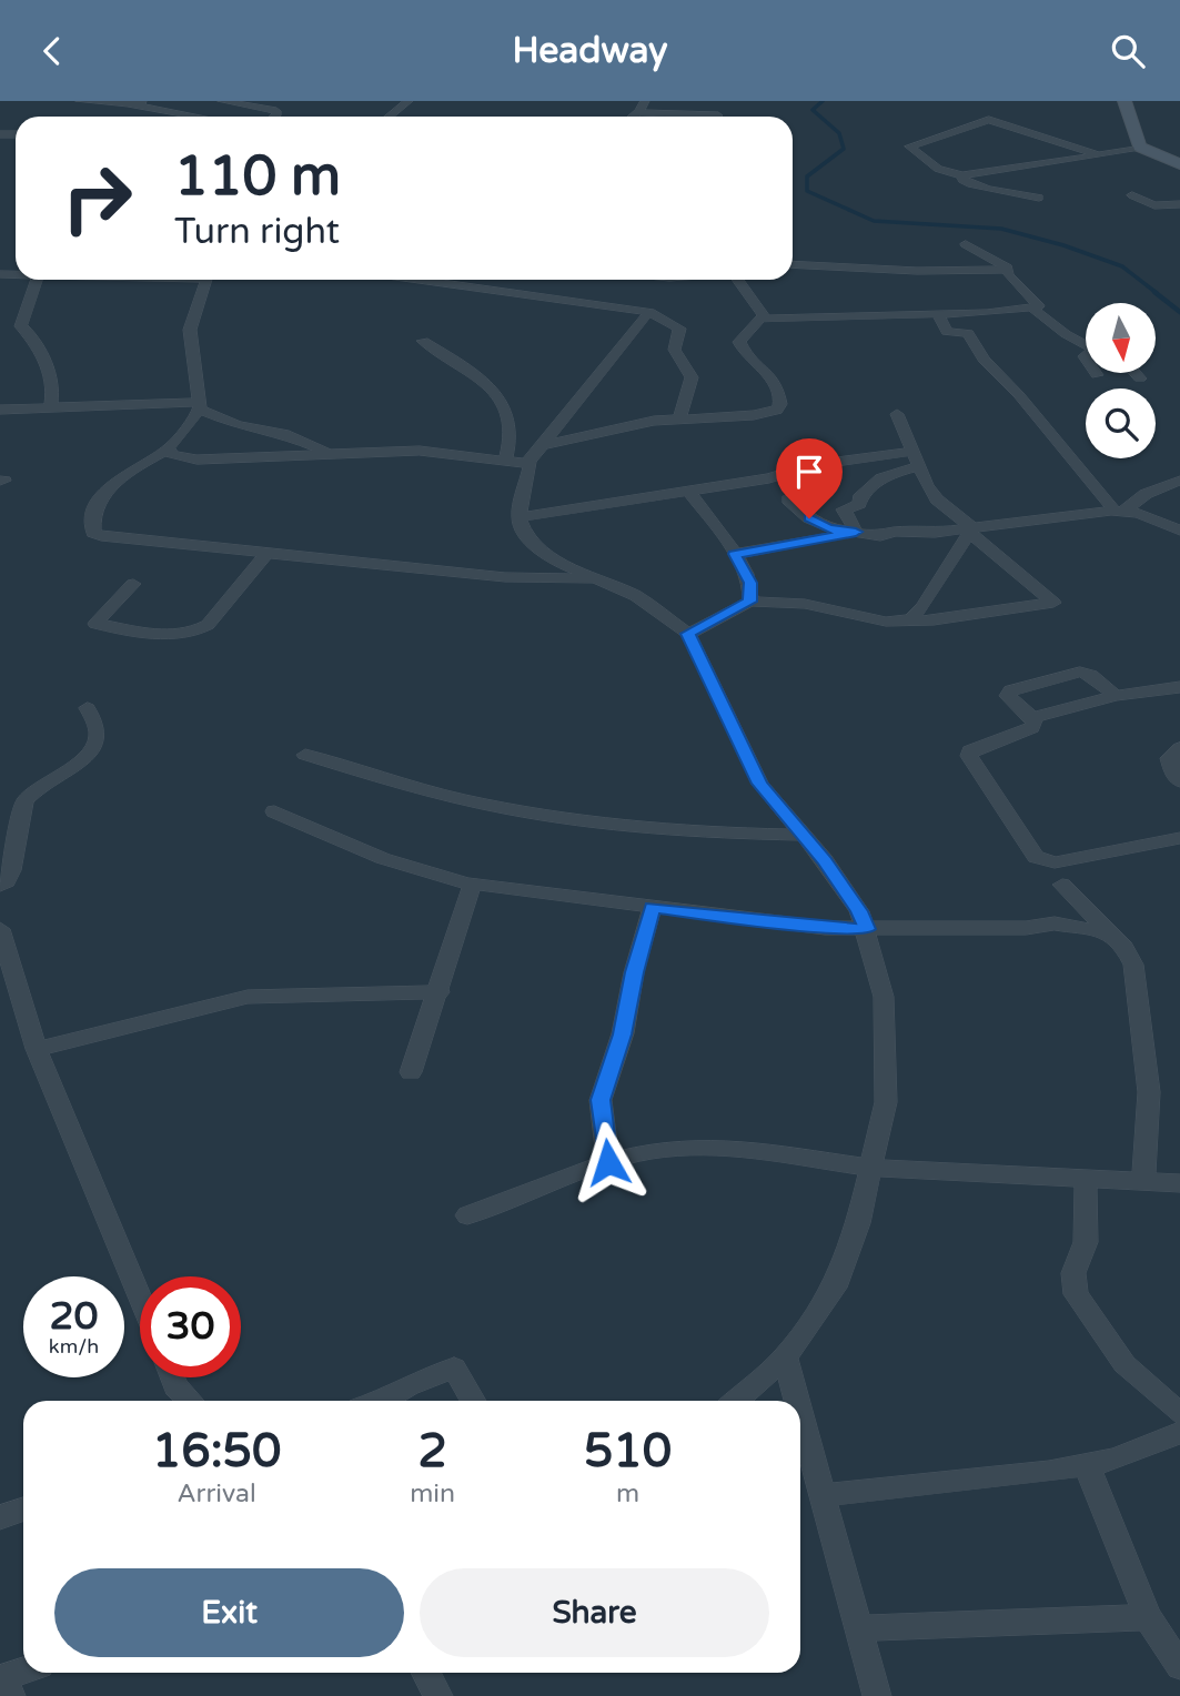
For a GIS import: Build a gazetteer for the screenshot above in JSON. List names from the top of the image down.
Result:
{
  "north": "bottom",
  "page": {
    "header": "Headway",
    "turn": ["110 m", "Turn right"],
    "speed": "20 km/h",
    "limit": "30",
    "eta": [
      "16:50",
      "Arrival",
      "2",
      "min",
      "510",
      "m"
    ],
    "buttons": ["Exit", "Share"]
  }
}
